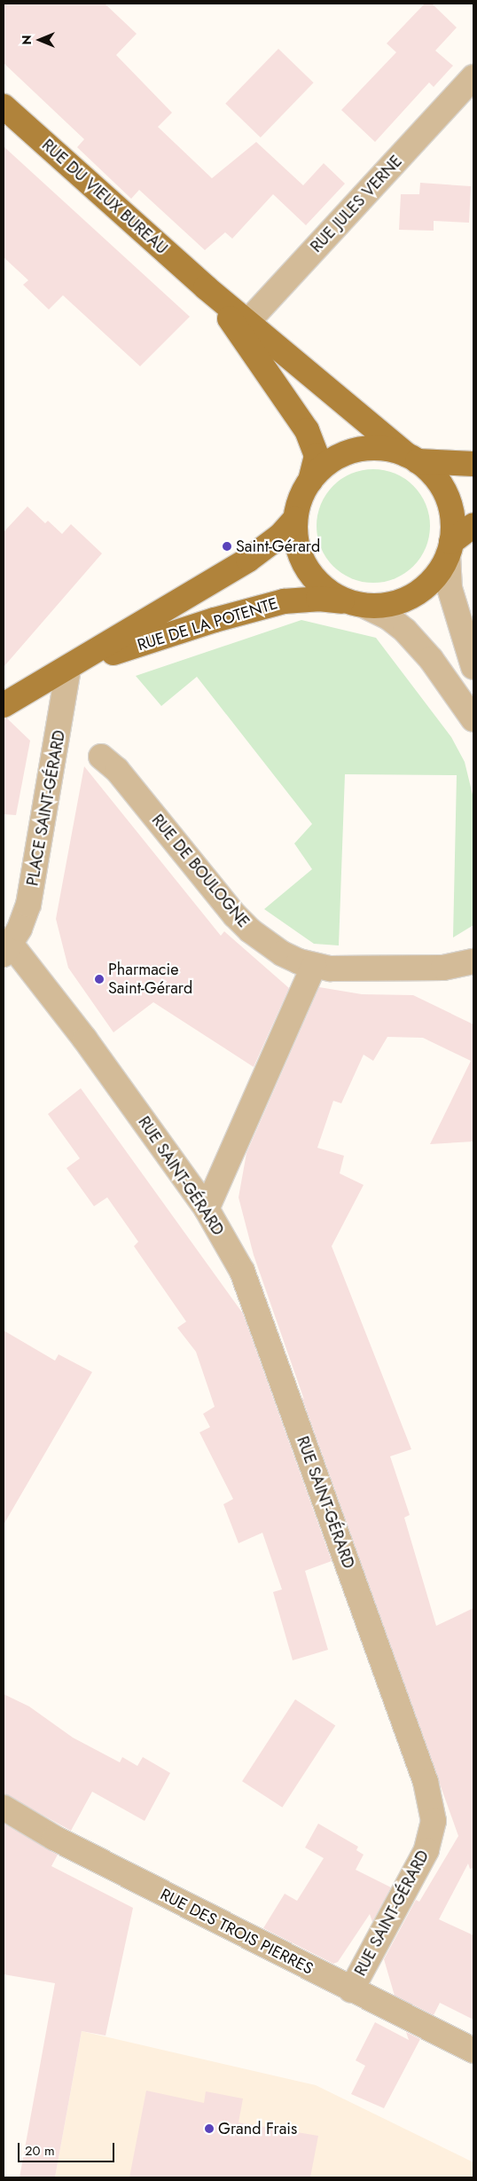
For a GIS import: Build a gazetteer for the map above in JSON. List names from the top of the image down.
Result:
{
  "streets": {
    "main road": ["RUE DU VIEUX BUREAU", "RUE DE LA POTENTE"],
    "street": [
      "RUE JULES VERNE",
      "PLACE SAINT-GÉRARD",
      "RUE DE BOULOGNE",
      "RUE SAINT-GÉRARD",
      "RUE DES TROIS PIERRES"
    ]
  },
  "crossings": [
    ["RUE DU VIEUX BUREAU", "RUE JULES VERNE"],
    ["RUE DU VIEUX BUREAU", "RUE DE LA POTENTE"],
    ["RUE DE LA POTENTE", "PLACE SAINT-GÉRARD"],
    ["PLACE SAINT-GÉRARD", "RUE SAINT-GÉRARD"],
    ["RUE SAINT-GÉRARD", "RUE DES TROIS PIERRES"]
  ],
  "places": ["Saint-Gérard", "Pharmacie Saint-Gérard", "Grand Frais"],
  "scale_bar": "20 m",
  "north": "left"
}
